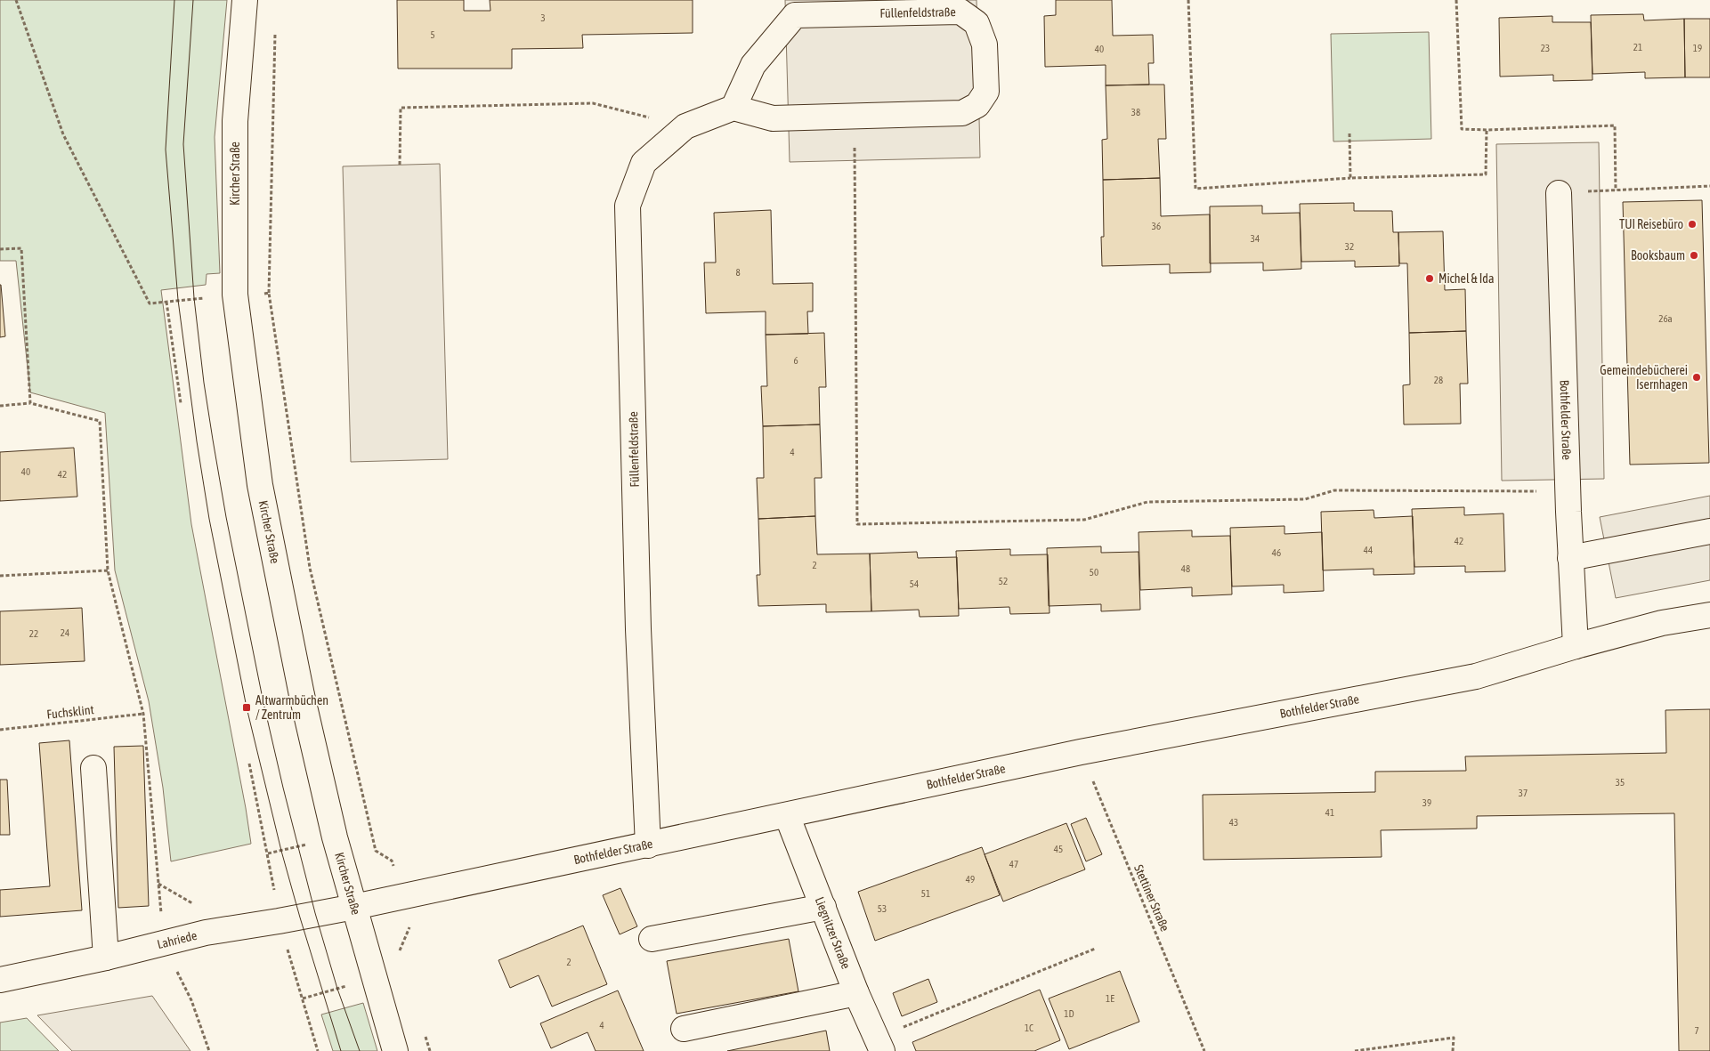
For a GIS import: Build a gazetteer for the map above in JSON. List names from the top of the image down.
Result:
{
  "streets": {
    "street": [
      "Füllenfeldstraße",
      "Kircher Straße",
      "Bothfelder Straße",
      "Liegnitzer Straße",
      "Lahriede"
    ],
    "path": ["Fuchsklint", "Stettiner Straße"]
  },
  "crossings": [
    ["Füllenfeldstraße", "Bothfelder Straße"],
    ["Kircher Straße", "Bothfelder Straße"],
    ["Kircher Straße", "Lahriede"],
    ["Bothfelder Straße", "Stettiner Straße"],
    ["Bothfelder Straße", "Liegnitzer Straße"],
    ["Bothfelder Straße", "Lahriede"]
  ],
  "places": {
    "other": [
      "TUI Reisebüro",
      "Booksbaum",
      "Michel & Ida",
      "Gemeindebücherei Isernhagen"
    ],
    "transit": ["Altwarmbüchen / Zentrum"]
  },
  "house_numbers": [
    "3",
    "5",
    "21",
    "23",
    "19",
    "40",
    "38",
    "36",
    "34",
    "32",
    "8",
    "26a",
    "6",
    "28",
    "4",
    "40",
    "42",
    "42",
    "44",
    "46",
    "2",
    "48",
    "50",
    "52",
    "54",
    "24",
    "22",
    "35",
    "37",
    "39",
    "41",
    "43",
    "45",
    "47",
    "49",
    "51",
    "53",
    "2",
    "1E",
    "1D",
    "4",
    "1C",
    "7"
  ]
}
